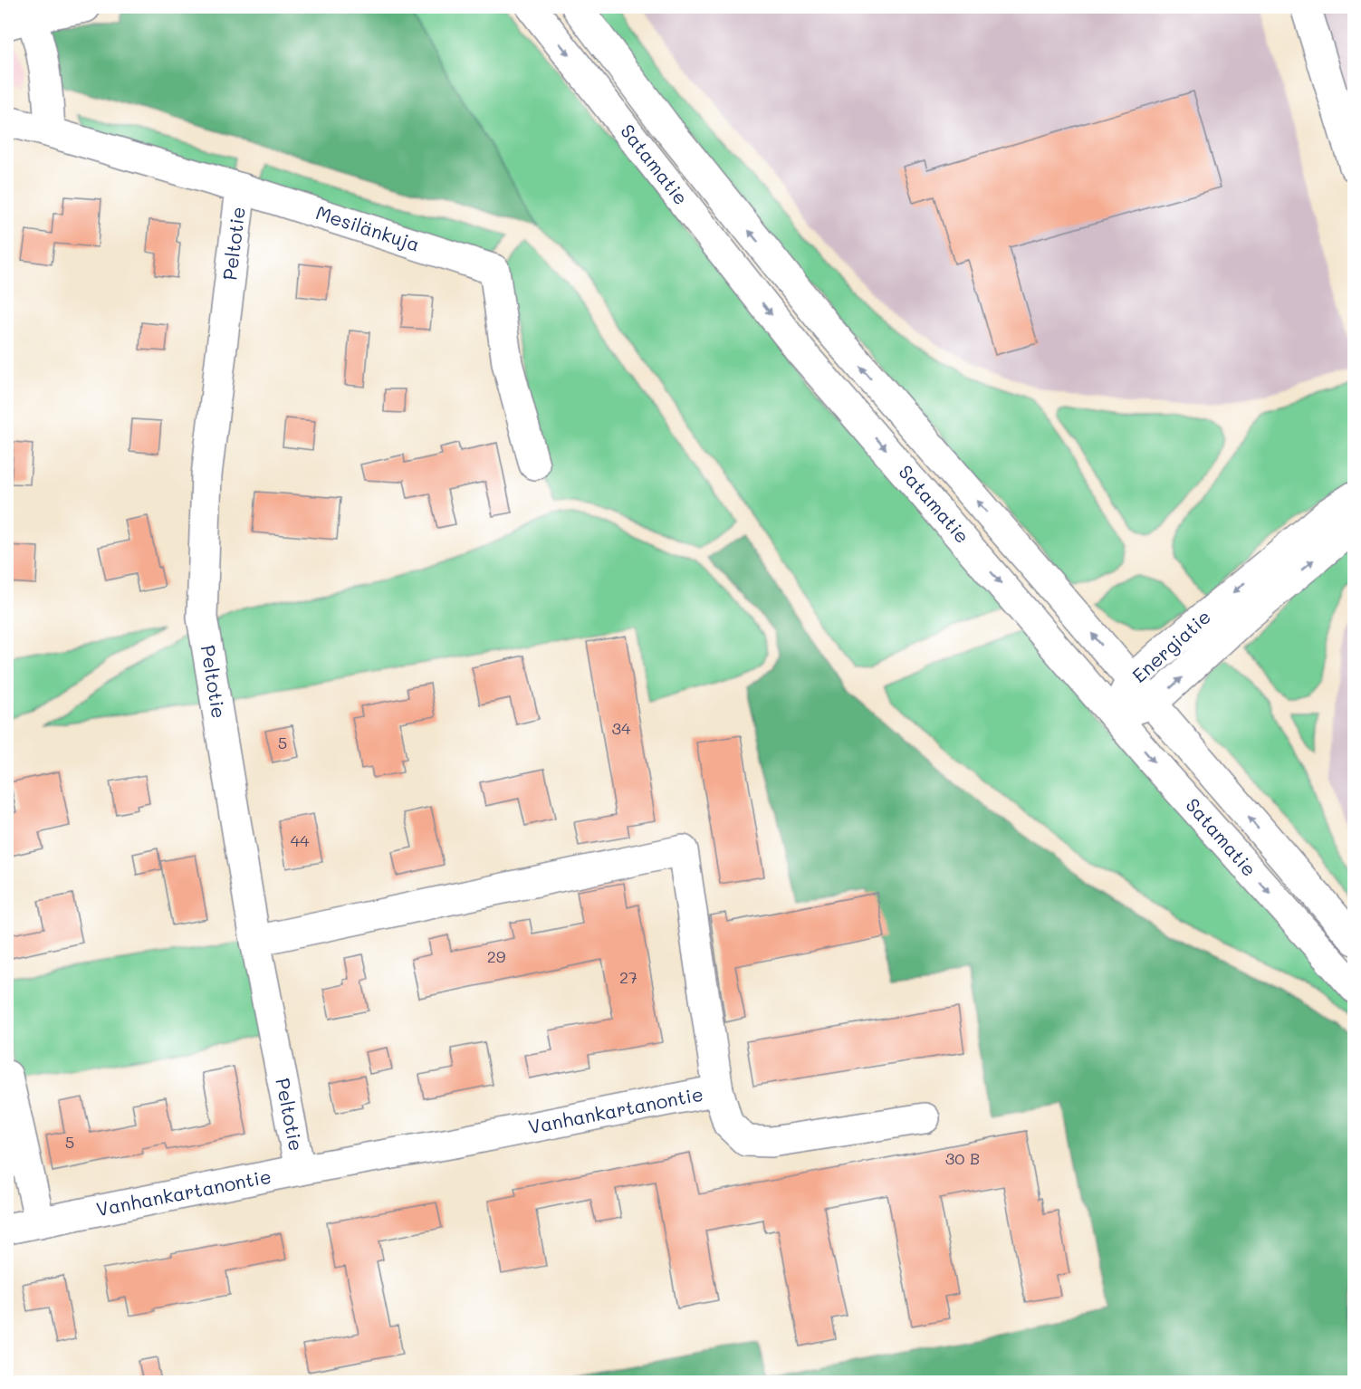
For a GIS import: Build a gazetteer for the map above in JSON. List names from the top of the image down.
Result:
{
  "streets": {
    "street": [
      "Satamatie",
      "Mesilänkuja",
      "Peltotie",
      "Energiatie",
      "Vanhankartanontie"
    ]
  },
  "crossings": [
    ["Satamatie", "Energiatie"],
    ["Mesilänkuja", "Peltotie"],
    ["Peltotie", "Vanhankartanontie"]
  ],
  "house_numbers": [
    "34",
    "5",
    "44",
    "29",
    "27",
    "5",
    "30 B"
  ]
}
